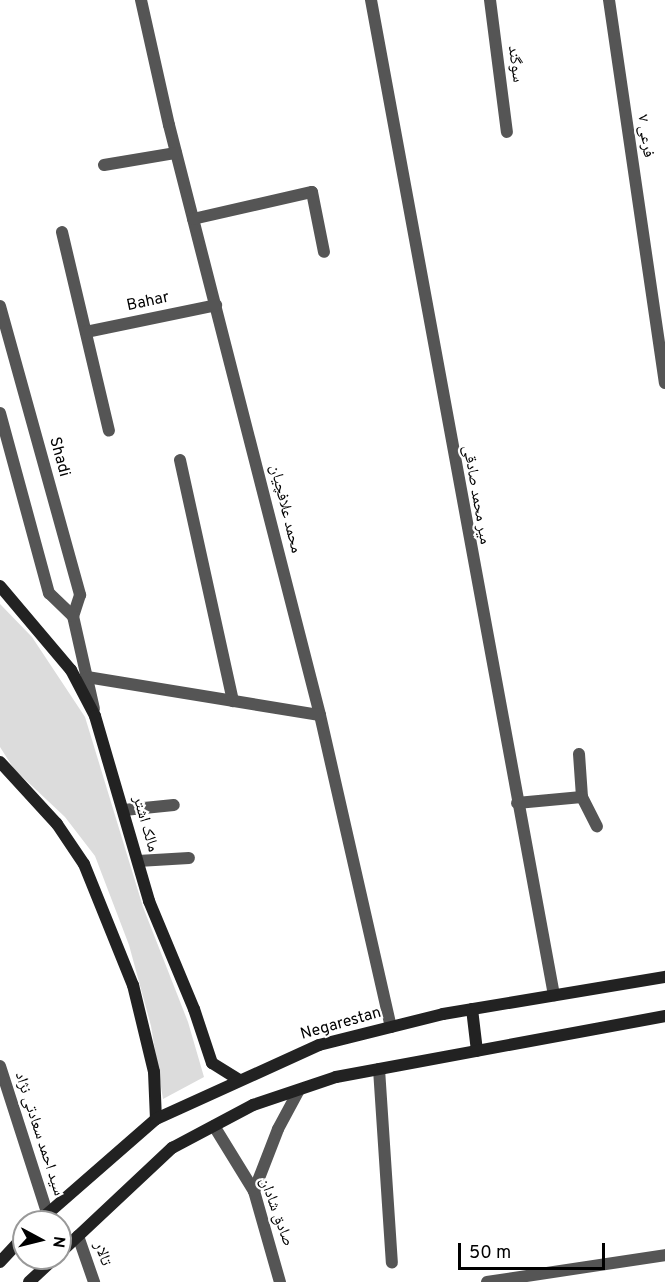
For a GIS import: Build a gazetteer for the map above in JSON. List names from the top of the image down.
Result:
{
  "streets": {
    "main road": ["مالک اشتر", "Negarestan"],
    "street": [
      "سوگند",
      "فرعی ۷",
      "Bahar",
      "Shadi",
      "میر محمد صادقی",
      "محمد علافچیان",
      "سید احمد سعادتی نژاد",
      "صادق شادان",
      "تالار"
    ]
  },
  "crossings": [
    ["Bahar", "محمد علافچیان"],
    ["Shadi", "مالک اشتر"],
    ["میر محمد صادقی", "Negarestan"],
    ["محمد علافچیان", "Negarestan"],
    ["مالک اشتر", "Negarestan"]
  ],
  "scale_bar": "50 m",
  "north": "right"
}
